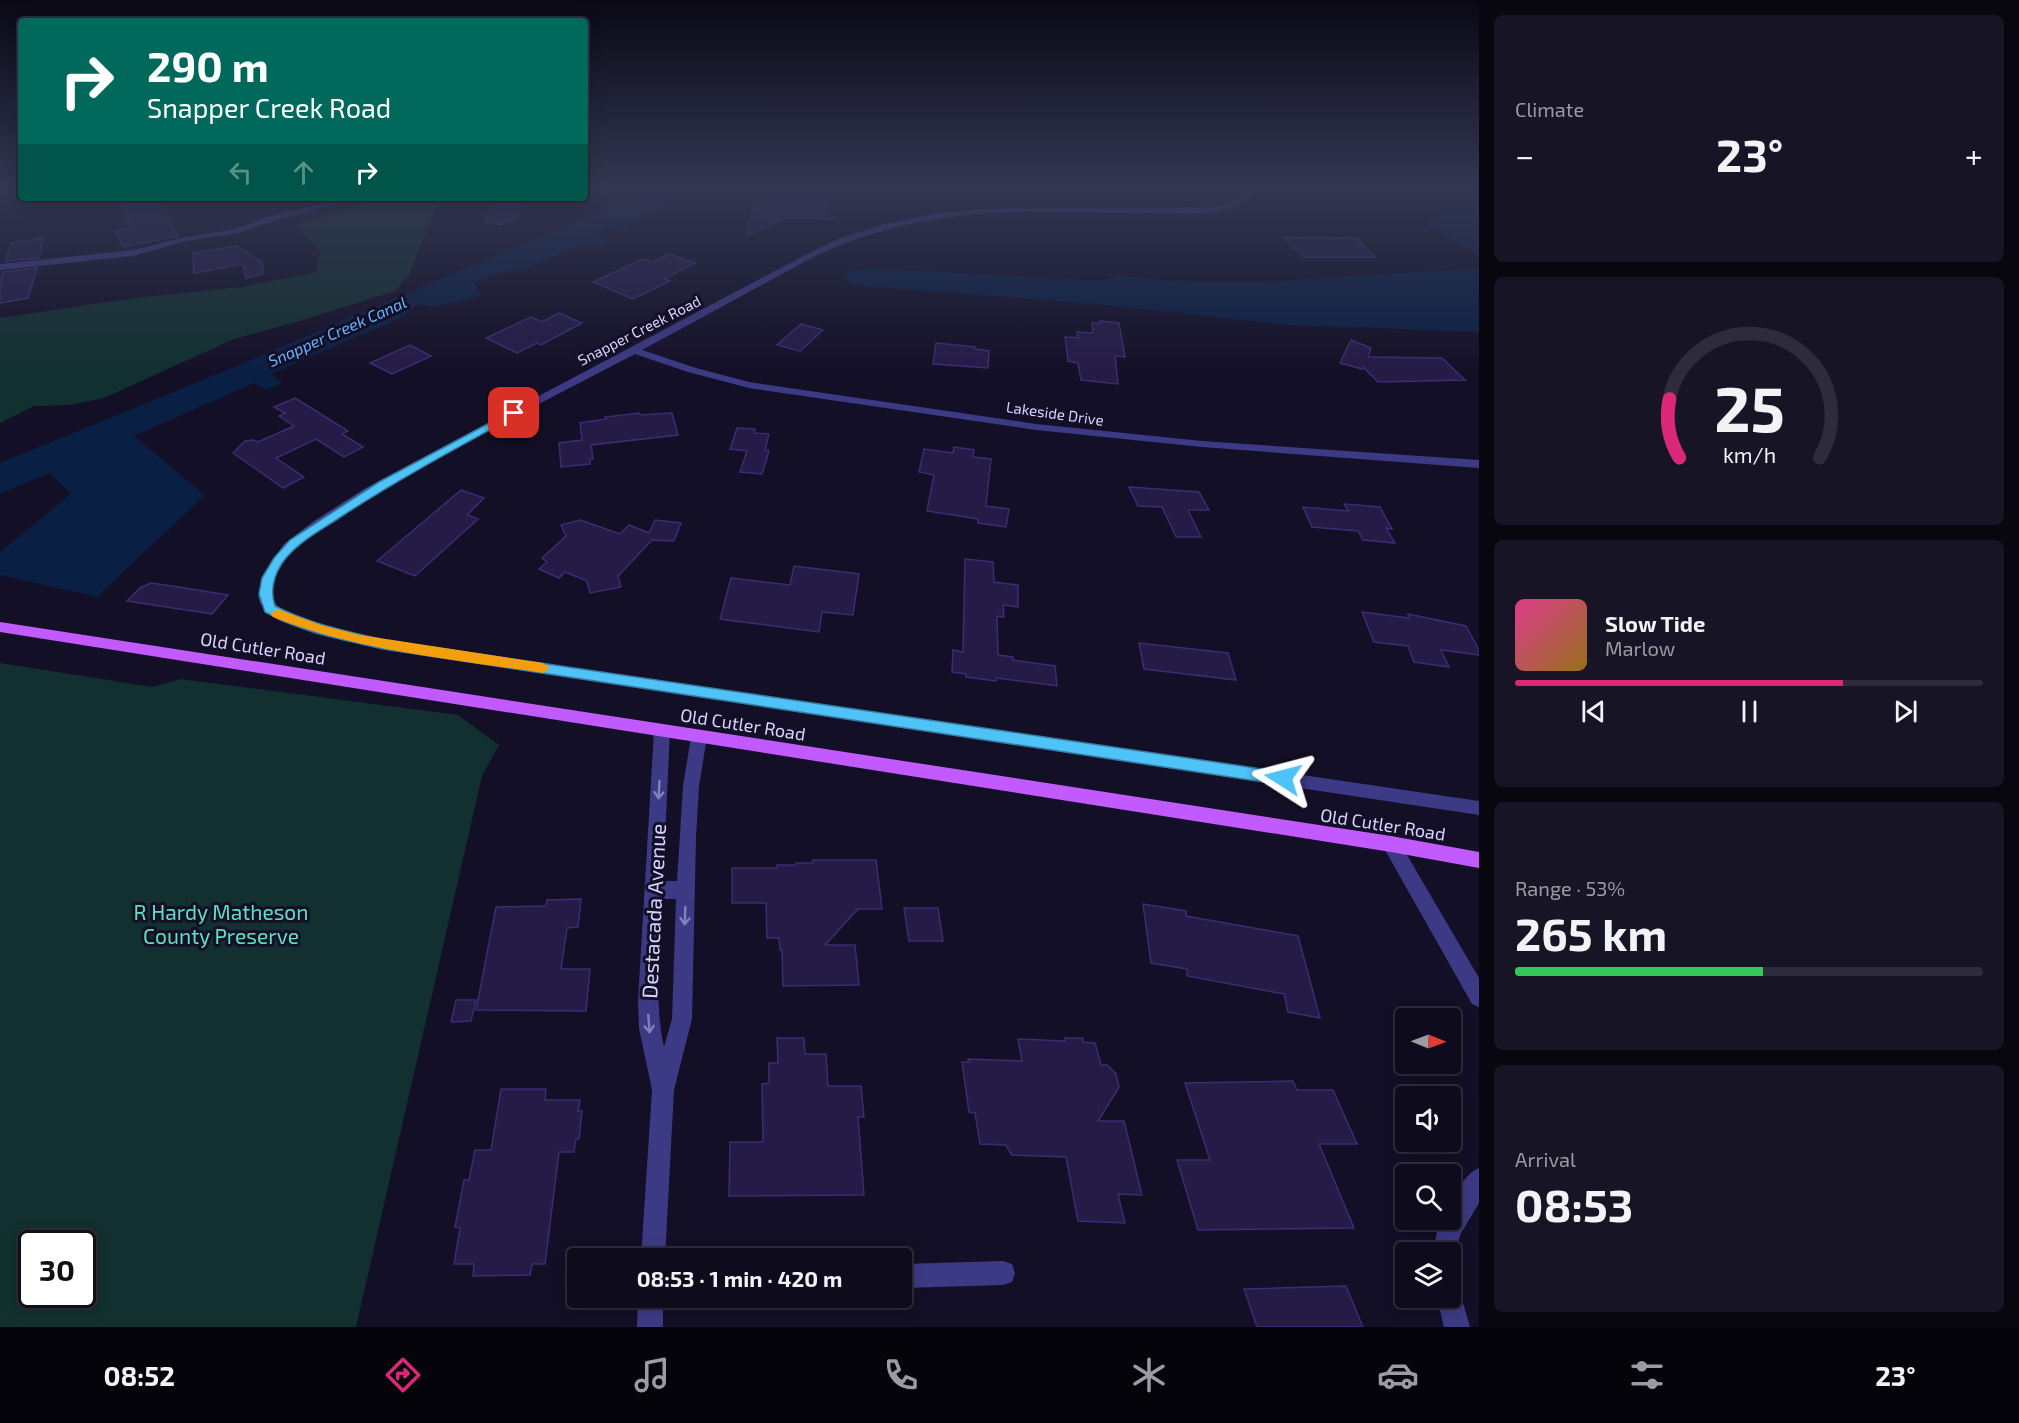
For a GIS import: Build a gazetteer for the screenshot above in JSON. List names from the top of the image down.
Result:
{
  "streets": {
    "main road": ["Old Cutler Road"],
    "street": ["Snapper Creek Road", "Lakeside Drive", "Destacada Avenue"]
  },
  "crossings": [
    ["Snapper Creek Road", "Lakeside Drive"],
    ["Snapper Creek Road", "Old Cutler Road"],
    ["Old Cutler Road", "Destacada Avenue"]
  ],
  "one_way": ["Destacada Avenue"],
  "water": ["Snapper Creek Canal"],
  "parks": ["R Hardy Matheson County Preserve"],
  "north": "right",
  "page": {
    "tile": [
      "Climate",
      ["Range · 53%", "265 km"],
      ["Arrival", "08:53"]
    ],
    "turn": ["290 m", "Snapper Creek Road"],
    "heat": ["−", "23°", "+"],
    "song": ["Slow Tide", "Marlow"],
    "limit": "30",
    "trip": "08:53 · 1 min · 420 m",
    "tabs": ["08:52", "23°"],
    "gauge": ["25", "km/h"]
  }
}
